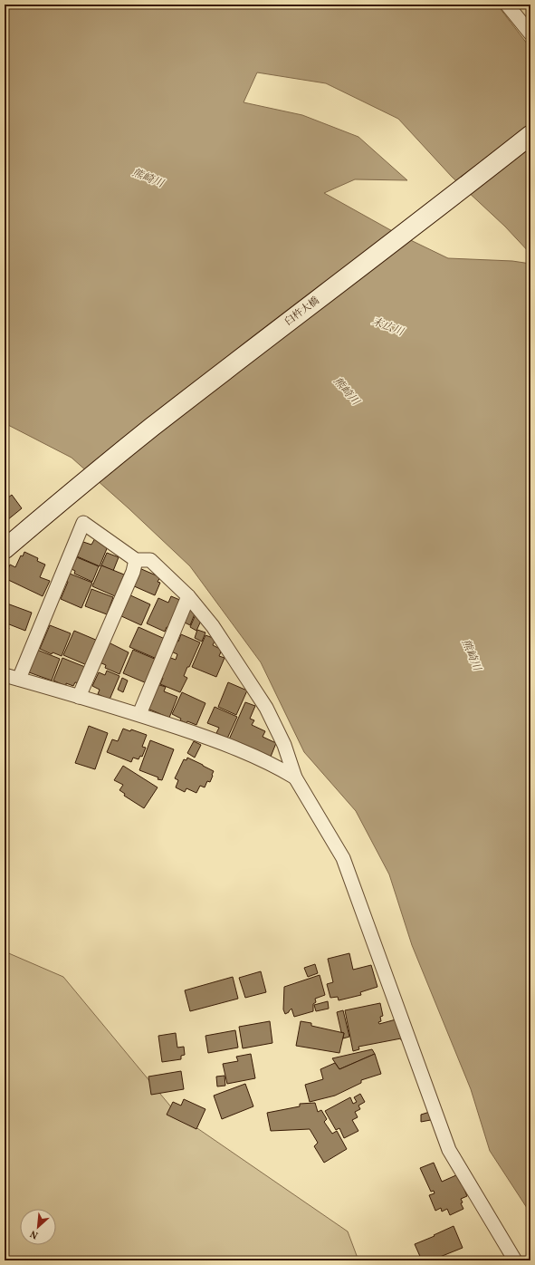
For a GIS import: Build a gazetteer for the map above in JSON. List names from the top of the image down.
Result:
{
  "streets": {
    "street": ["臼杵大橋"]
  },
  "water": ["熊崎川", "末広川"],
  "north": "bottom left"
}
